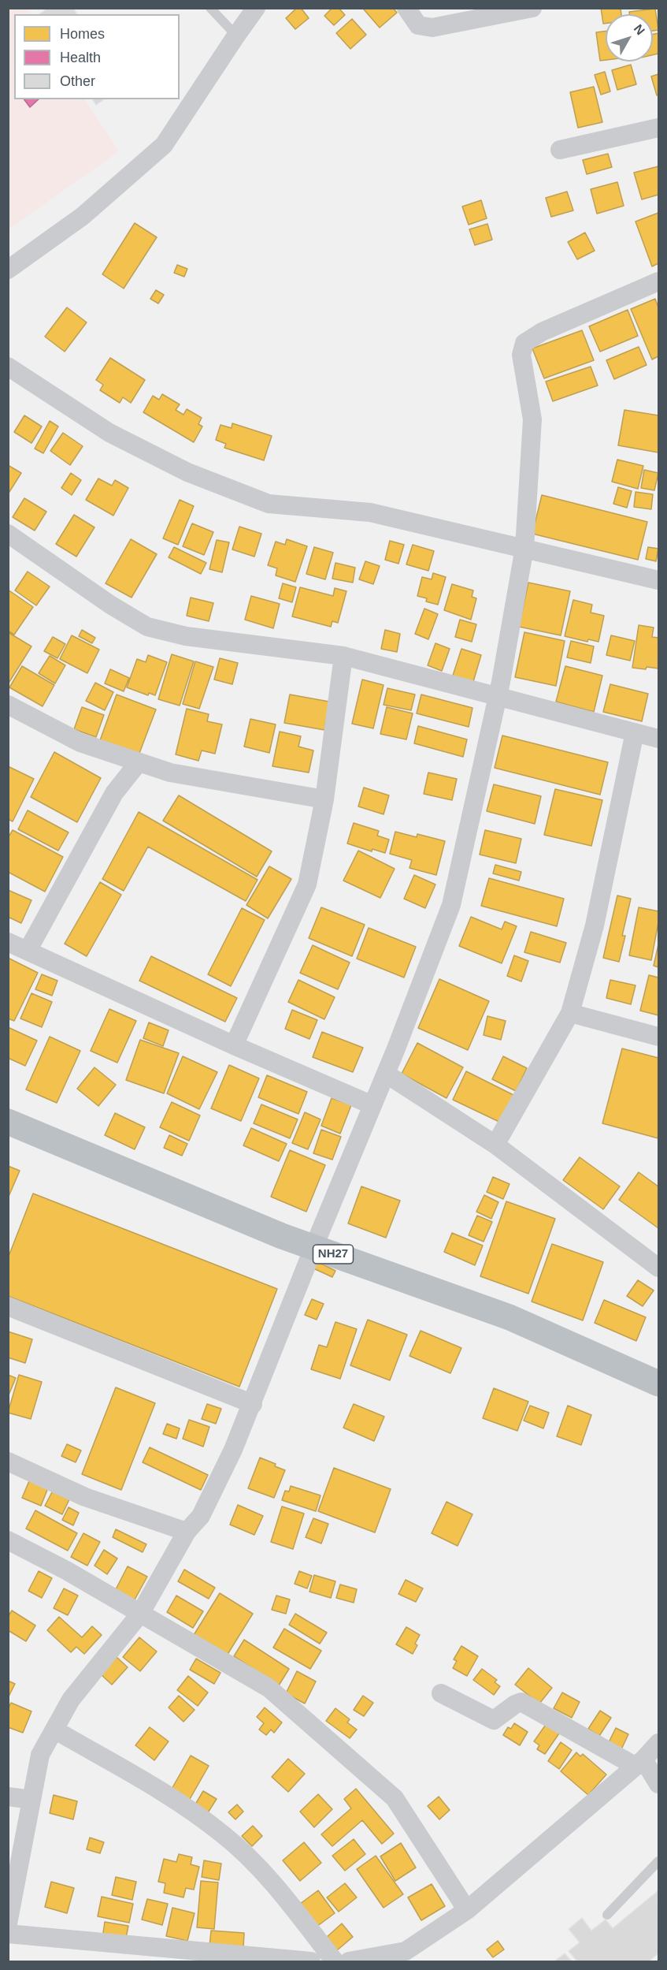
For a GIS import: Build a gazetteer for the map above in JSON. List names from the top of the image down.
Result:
{
  "streets": {
    "highway": ["NH27"]
  },
  "legend": ["Homes", "Health", "Other"],
  "north": "top right"
}
